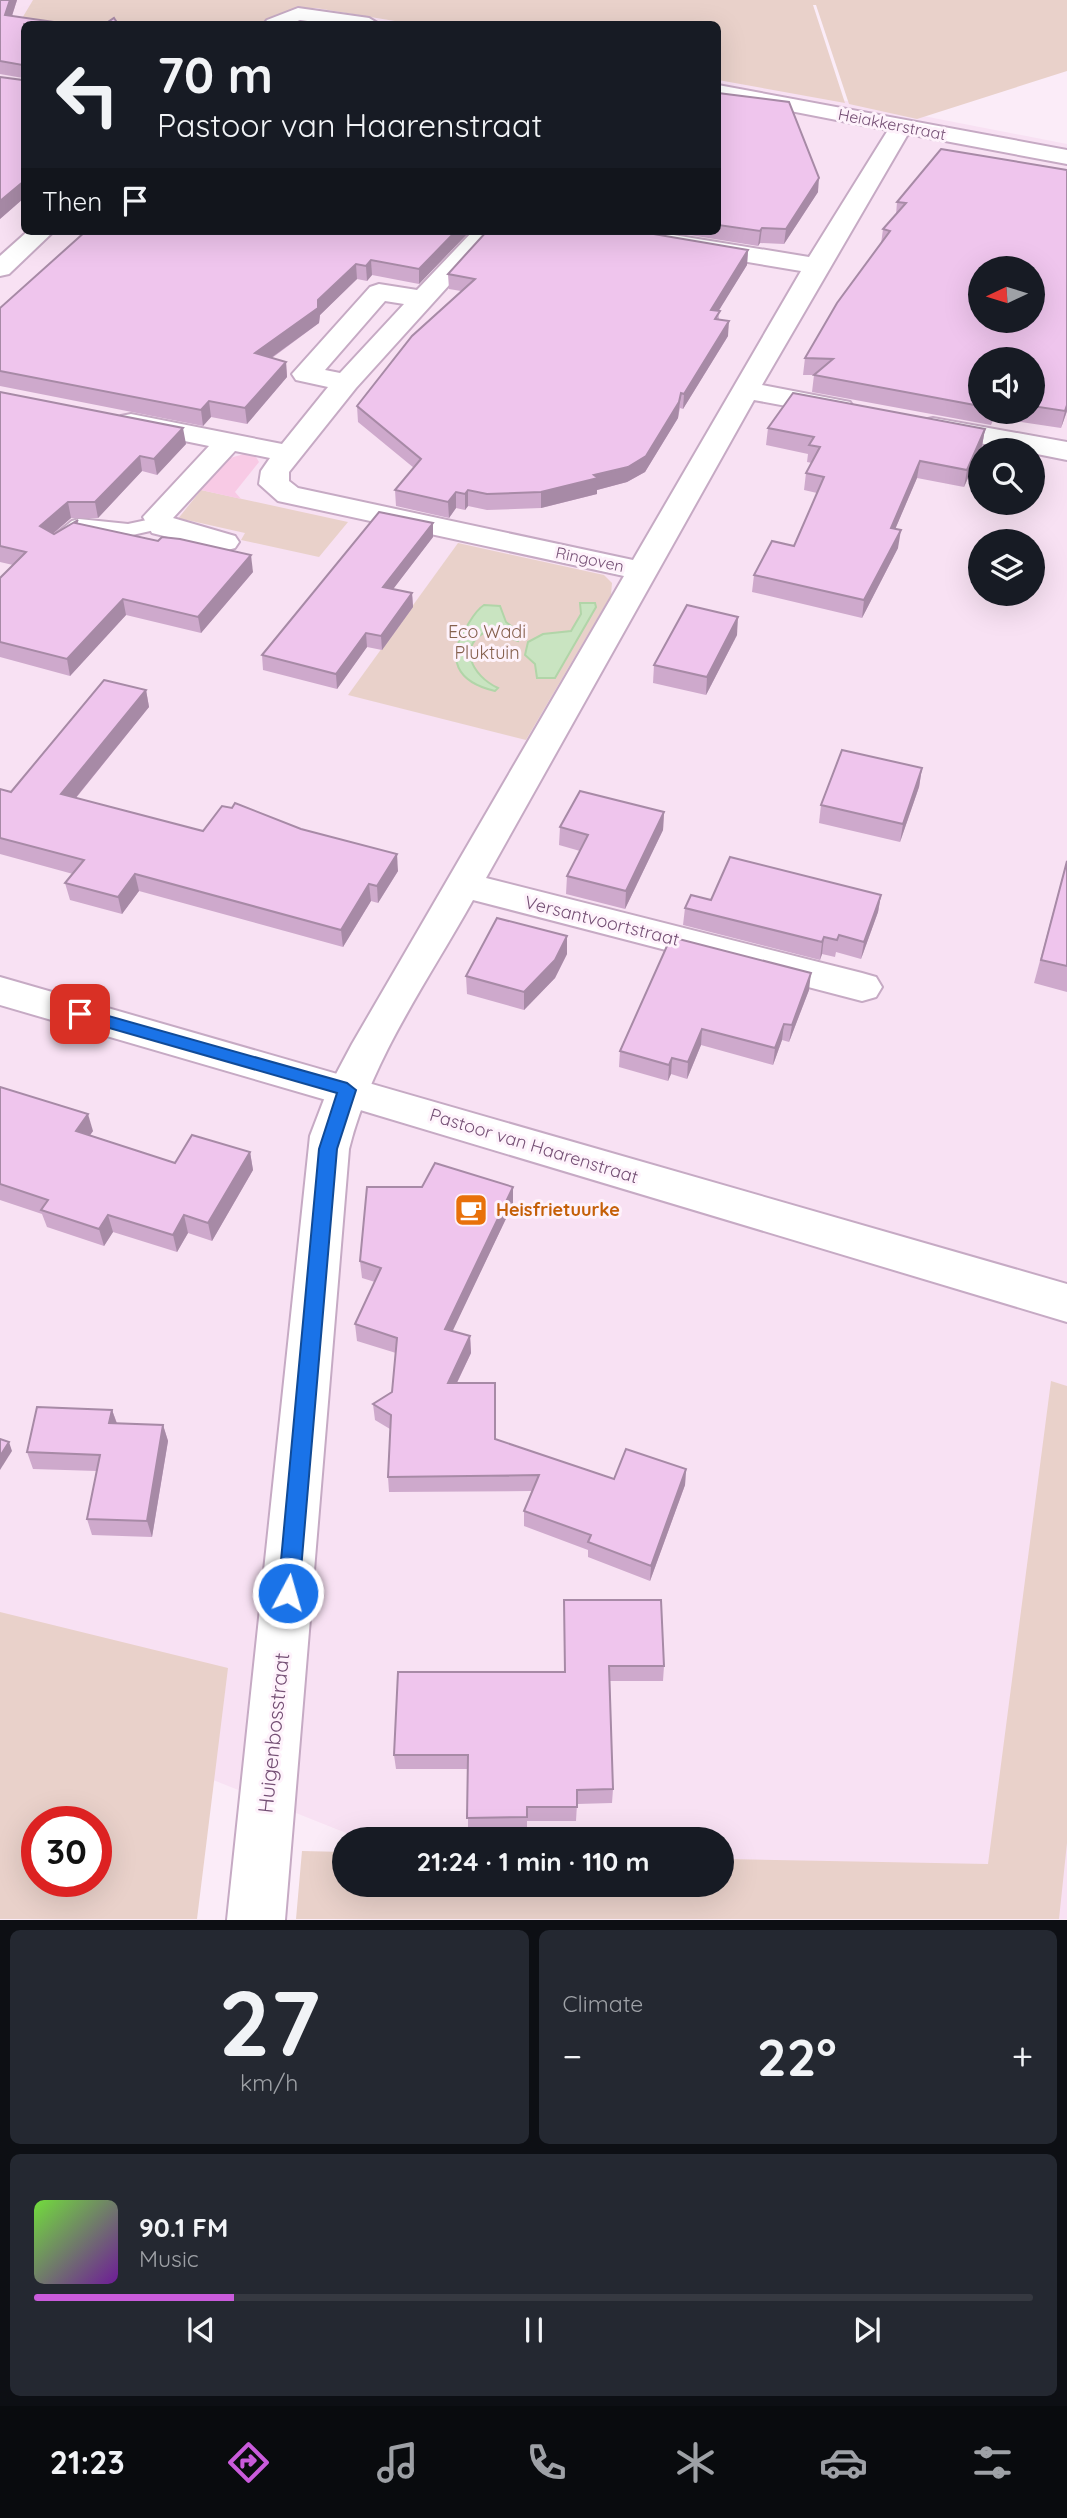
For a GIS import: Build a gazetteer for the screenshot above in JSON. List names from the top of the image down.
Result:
{
  "streets": {
    "street": [
      "Heiakkerstraat",
      "Ringoven",
      "Versantvoortstraat",
      "Pastoor van Haarenstraat",
      "Huigenbosstraat"
    ]
  },
  "crossings": [
    ["Heiakkerstraat", "Ringoven"],
    ["Pastoor van Haarenstraat", "Huigenbosstraat"]
  ],
  "parks": ["Eco Wadi Pluktuin"],
  "places": {
    "cafe": ["Heisfrietuurke"]
  },
  "north": "left",
  "page": {
    "turn": ["70 m", "Pastoor van Haarenstraat"],
    "then": "Then",
    "limit": "30",
    "trip": "21:24 · 1 min · 110 m",
    "tile": [
      ["27", "km/h"],
      "Climate"
    ],
    "heat": ["−", "22°", "+"],
    "song": ["90.1 FM", "Music"],
    "tabs": "21:23"
  }
}
